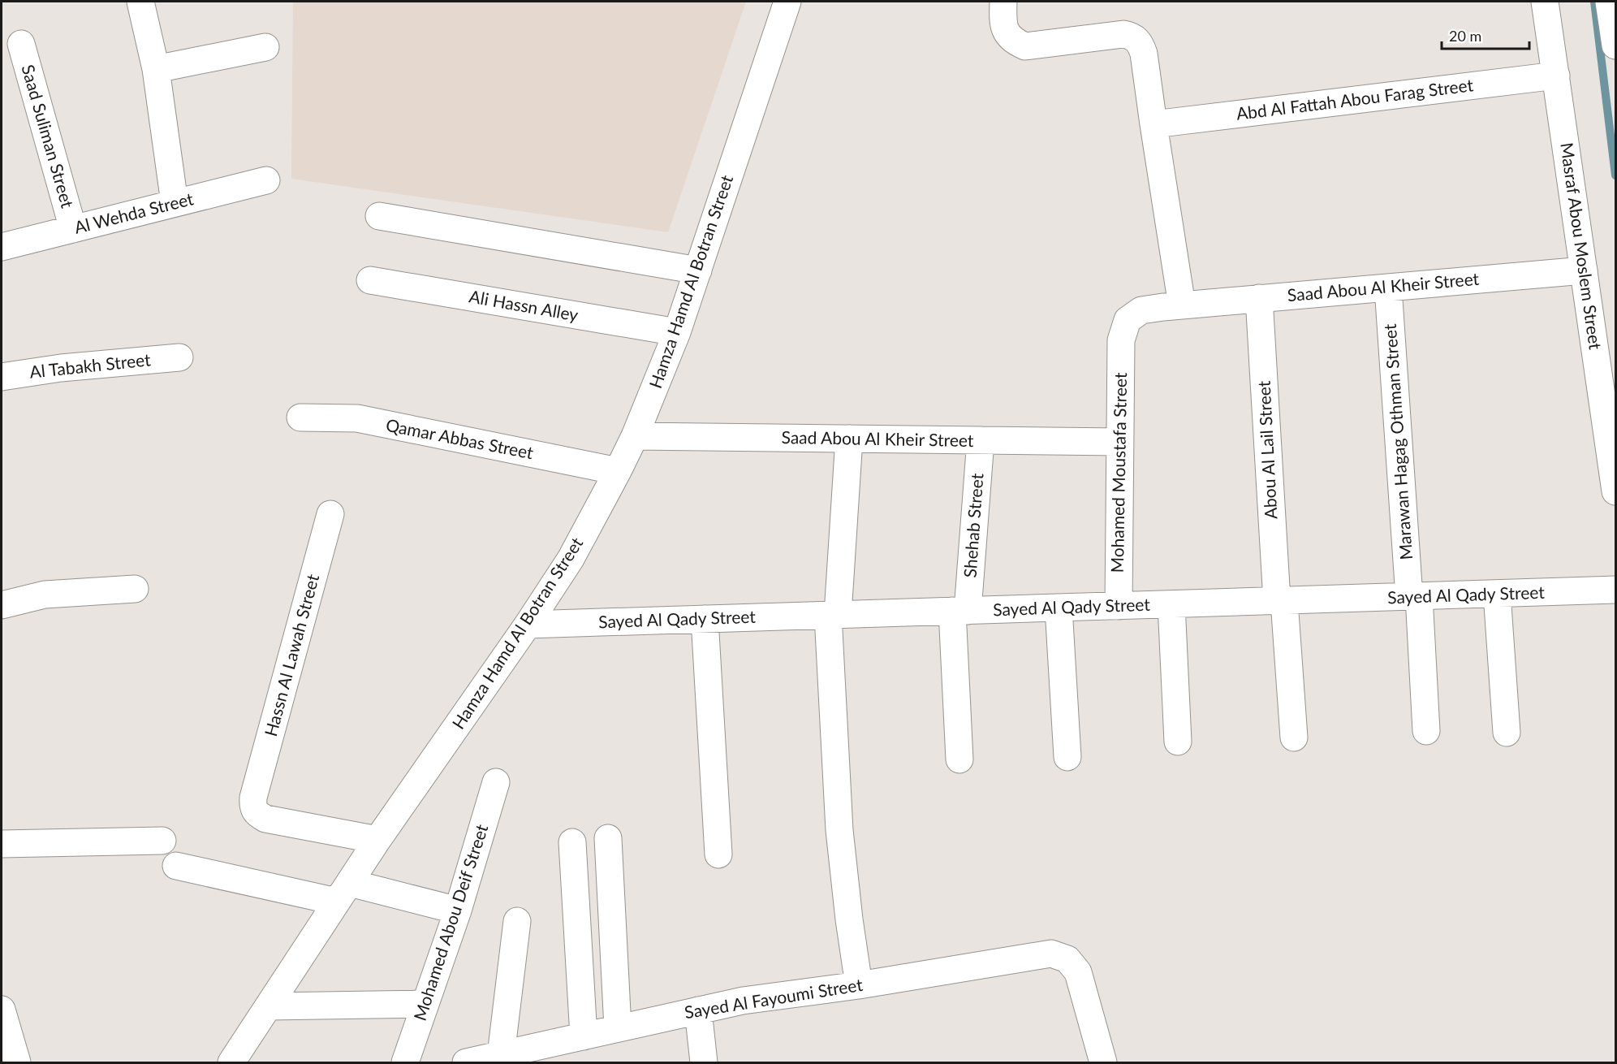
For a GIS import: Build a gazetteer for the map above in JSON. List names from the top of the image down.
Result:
{
  "streets": {
    "street": [
      "Abd Al Fattah Abou Farag Street",
      "Saad Suliman Street",
      "Al Wehda Street",
      "Masraf Abou Moslem Street",
      "Hamza Hamd Al Botran Street",
      "Saad Abou Al Kheir Street",
      "Ali Hassn Alley",
      "Al Tabakh Street",
      "Qamar Abbas Street",
      "Marawan Hagag Othman Street",
      "Abou Al Lail Street",
      "Mohamed Moustafa Street",
      "Shehab Street",
      "Sayed Al Qady Street",
      "Hassn Al Lawah Street",
      "Mohamed Abou Deif Street",
      "Sayed Al Fayoumi Street"
    ]
  },
  "crossings": [
    ["Abd Al Fattah Abou Farag Street", "Masraf Abou Moslem Street"],
    ["Saad Suliman Street", "Al Wehda Street"],
    ["Masraf Abou Moslem Street", "Saad Abou Al Kheir Street"],
    ["Hamza Hamd Al Botran Street", "Saad Abou Al Kheir Street"],
    ["Hamza Hamd Al Botran Street", "Ali Hassn Alley"],
    ["Hamza Hamd Al Botran Street", "Qamar Abbas Street"],
    ["Hamza Hamd Al Botran Street", "Sayed Al Qady Street"],
    ["Hamza Hamd Al Botran Street", "Hassn Al Lawah Street"],
    ["Saad Abou Al Kheir Street", "Marawan Hagag Othman Street"],
    ["Saad Abou Al Kheir Street", "Abou Al Lail Street"],
    ["Saad Abou Al Kheir Street", "Mohamed Moustafa Street"],
    ["Saad Abou Al Kheir Street", "Shehab Street"],
    ["Marawan Hagag Othman Street", "Sayed Al Qady Street"],
    ["Abou Al Lail Street", "Sayed Al Qady Street"],
    ["Mohamed Moustafa Street", "Sayed Al Qady Street"],
    ["Shehab Street", "Sayed Al Qady Street"]
  ],
  "scale_bar": "20 m"
}
